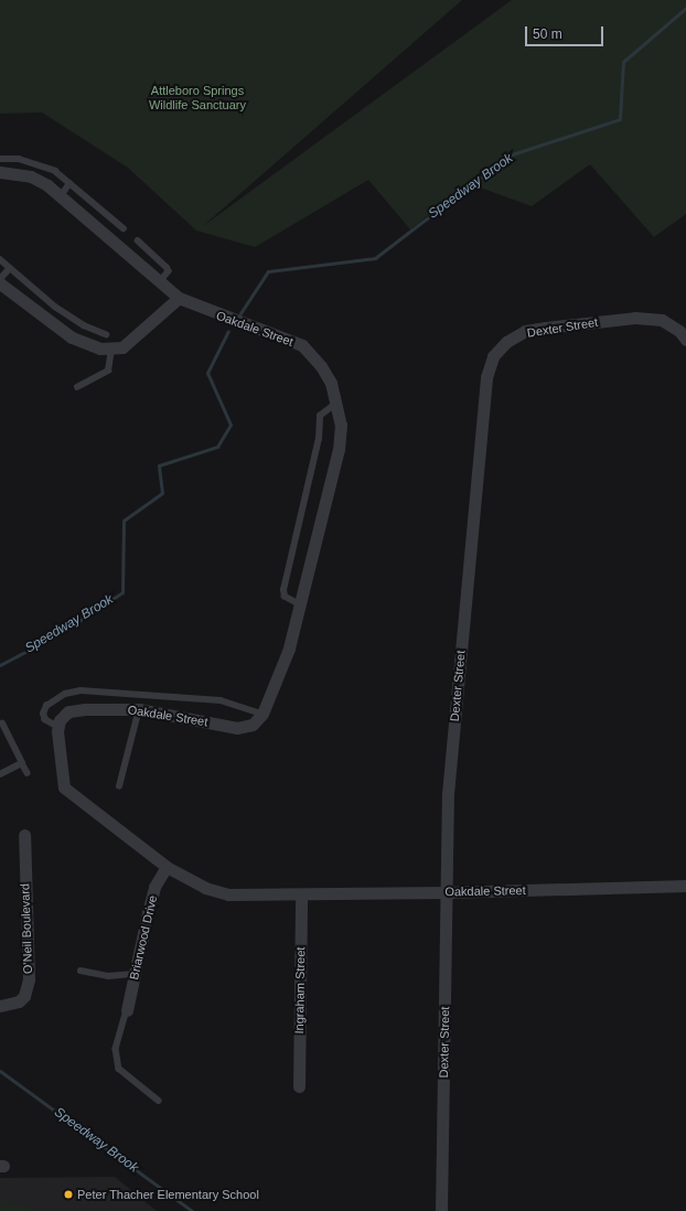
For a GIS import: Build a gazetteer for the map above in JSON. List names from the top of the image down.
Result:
{
  "streets": {
    "street": [
      "Dexter Street",
      "Oakdale Street",
      "O'Neil Boulevard",
      "Briarwood Drive",
      "Ingraham Street"
    ]
  },
  "crossings": [
    ["Dexter Street", "Oakdale Street"],
    ["Oakdale Street", "Briarwood Drive"],
    ["Oakdale Street", "Ingraham Street"]
  ],
  "water": ["Speedway Brook"],
  "parks": ["Attleboro Springs Wildlife Sanctuary"],
  "places": ["Peter Thacher Elementary School"],
  "scale_bar": "50 m"
}
